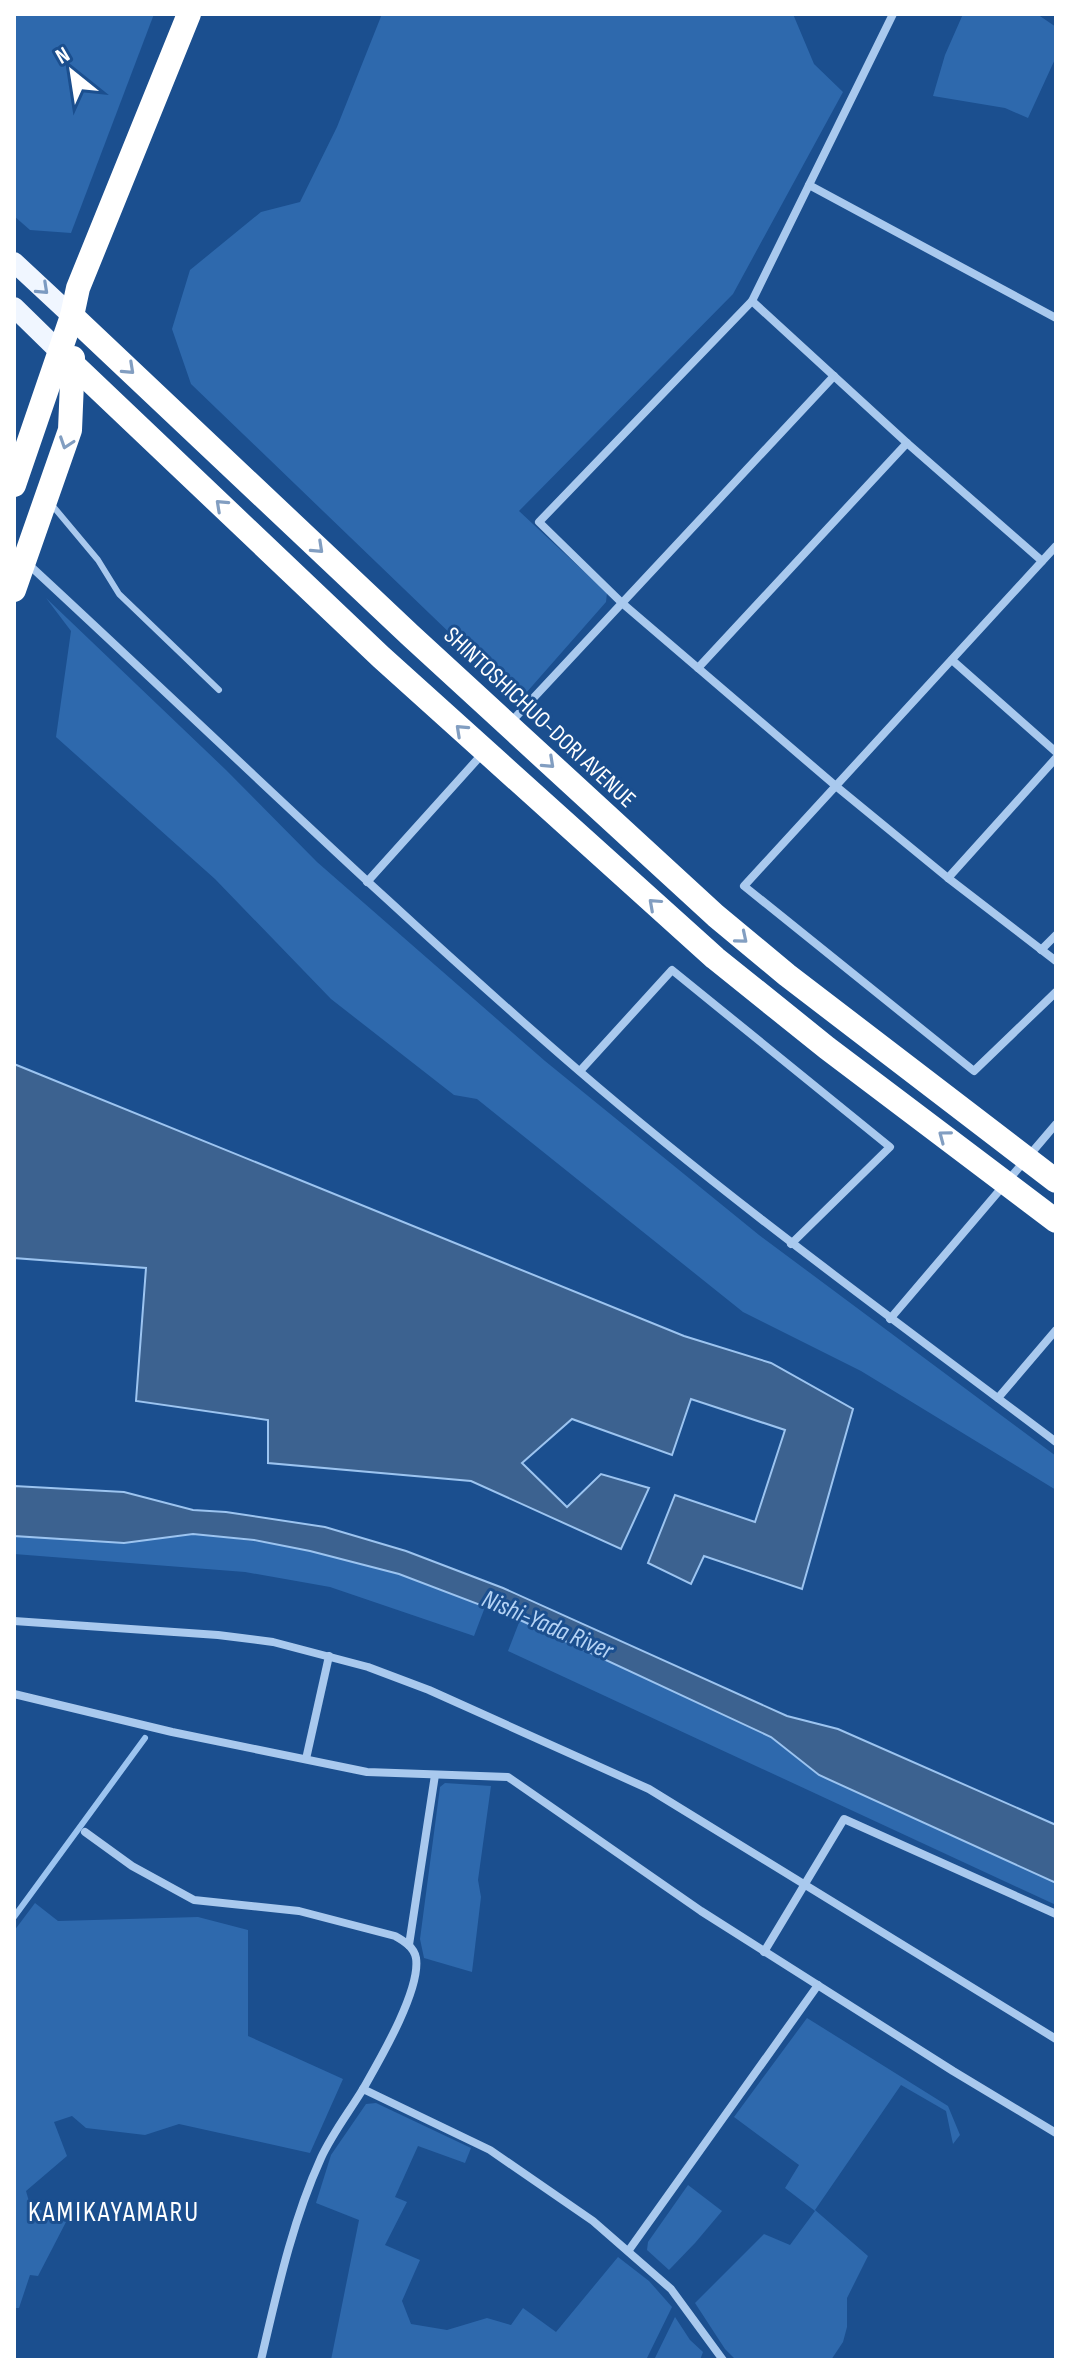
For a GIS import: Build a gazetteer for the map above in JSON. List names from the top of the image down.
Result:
{
  "streets": {
    "highway": ["SHINTOSHICHUO-DORI AVENUE"]
  },
  "one_way": ["SHINTOSHICHUO-DORI AVENUE"],
  "districts": ["KAMIKAYAMARU"],
  "water": ["Nishi-Yada River"],
  "north": "top left"
}
